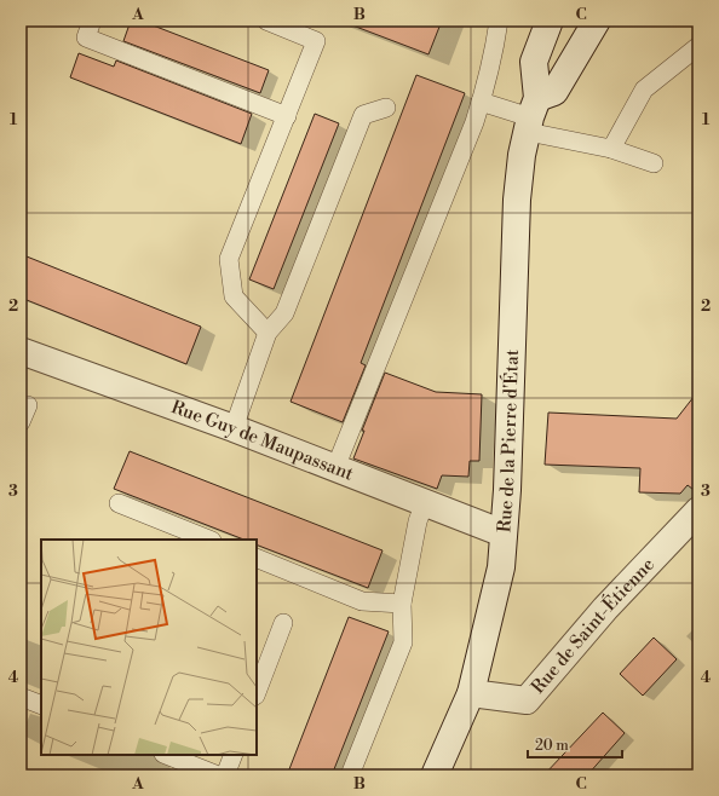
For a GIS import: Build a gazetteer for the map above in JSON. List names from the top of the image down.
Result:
{
  "streets": {
    "street": ["Rue Guy de Maupassant", "Rue de la Pierre d'État", "Rue de Saint-Étienne"]
  },
  "crossings": [
    ["Rue Guy de Maupassant", "Rue de la Pierre d'État"],
    ["Rue de la Pierre d'État", "Rue de Saint-Étienne"]
  ],
  "scale_bar": "20 m",
  "grid": {
    "columns": ["A", "B", "C"],
    "rows": [
      "1",
      "2",
      "3",
      "4"
    ]
  }
}
